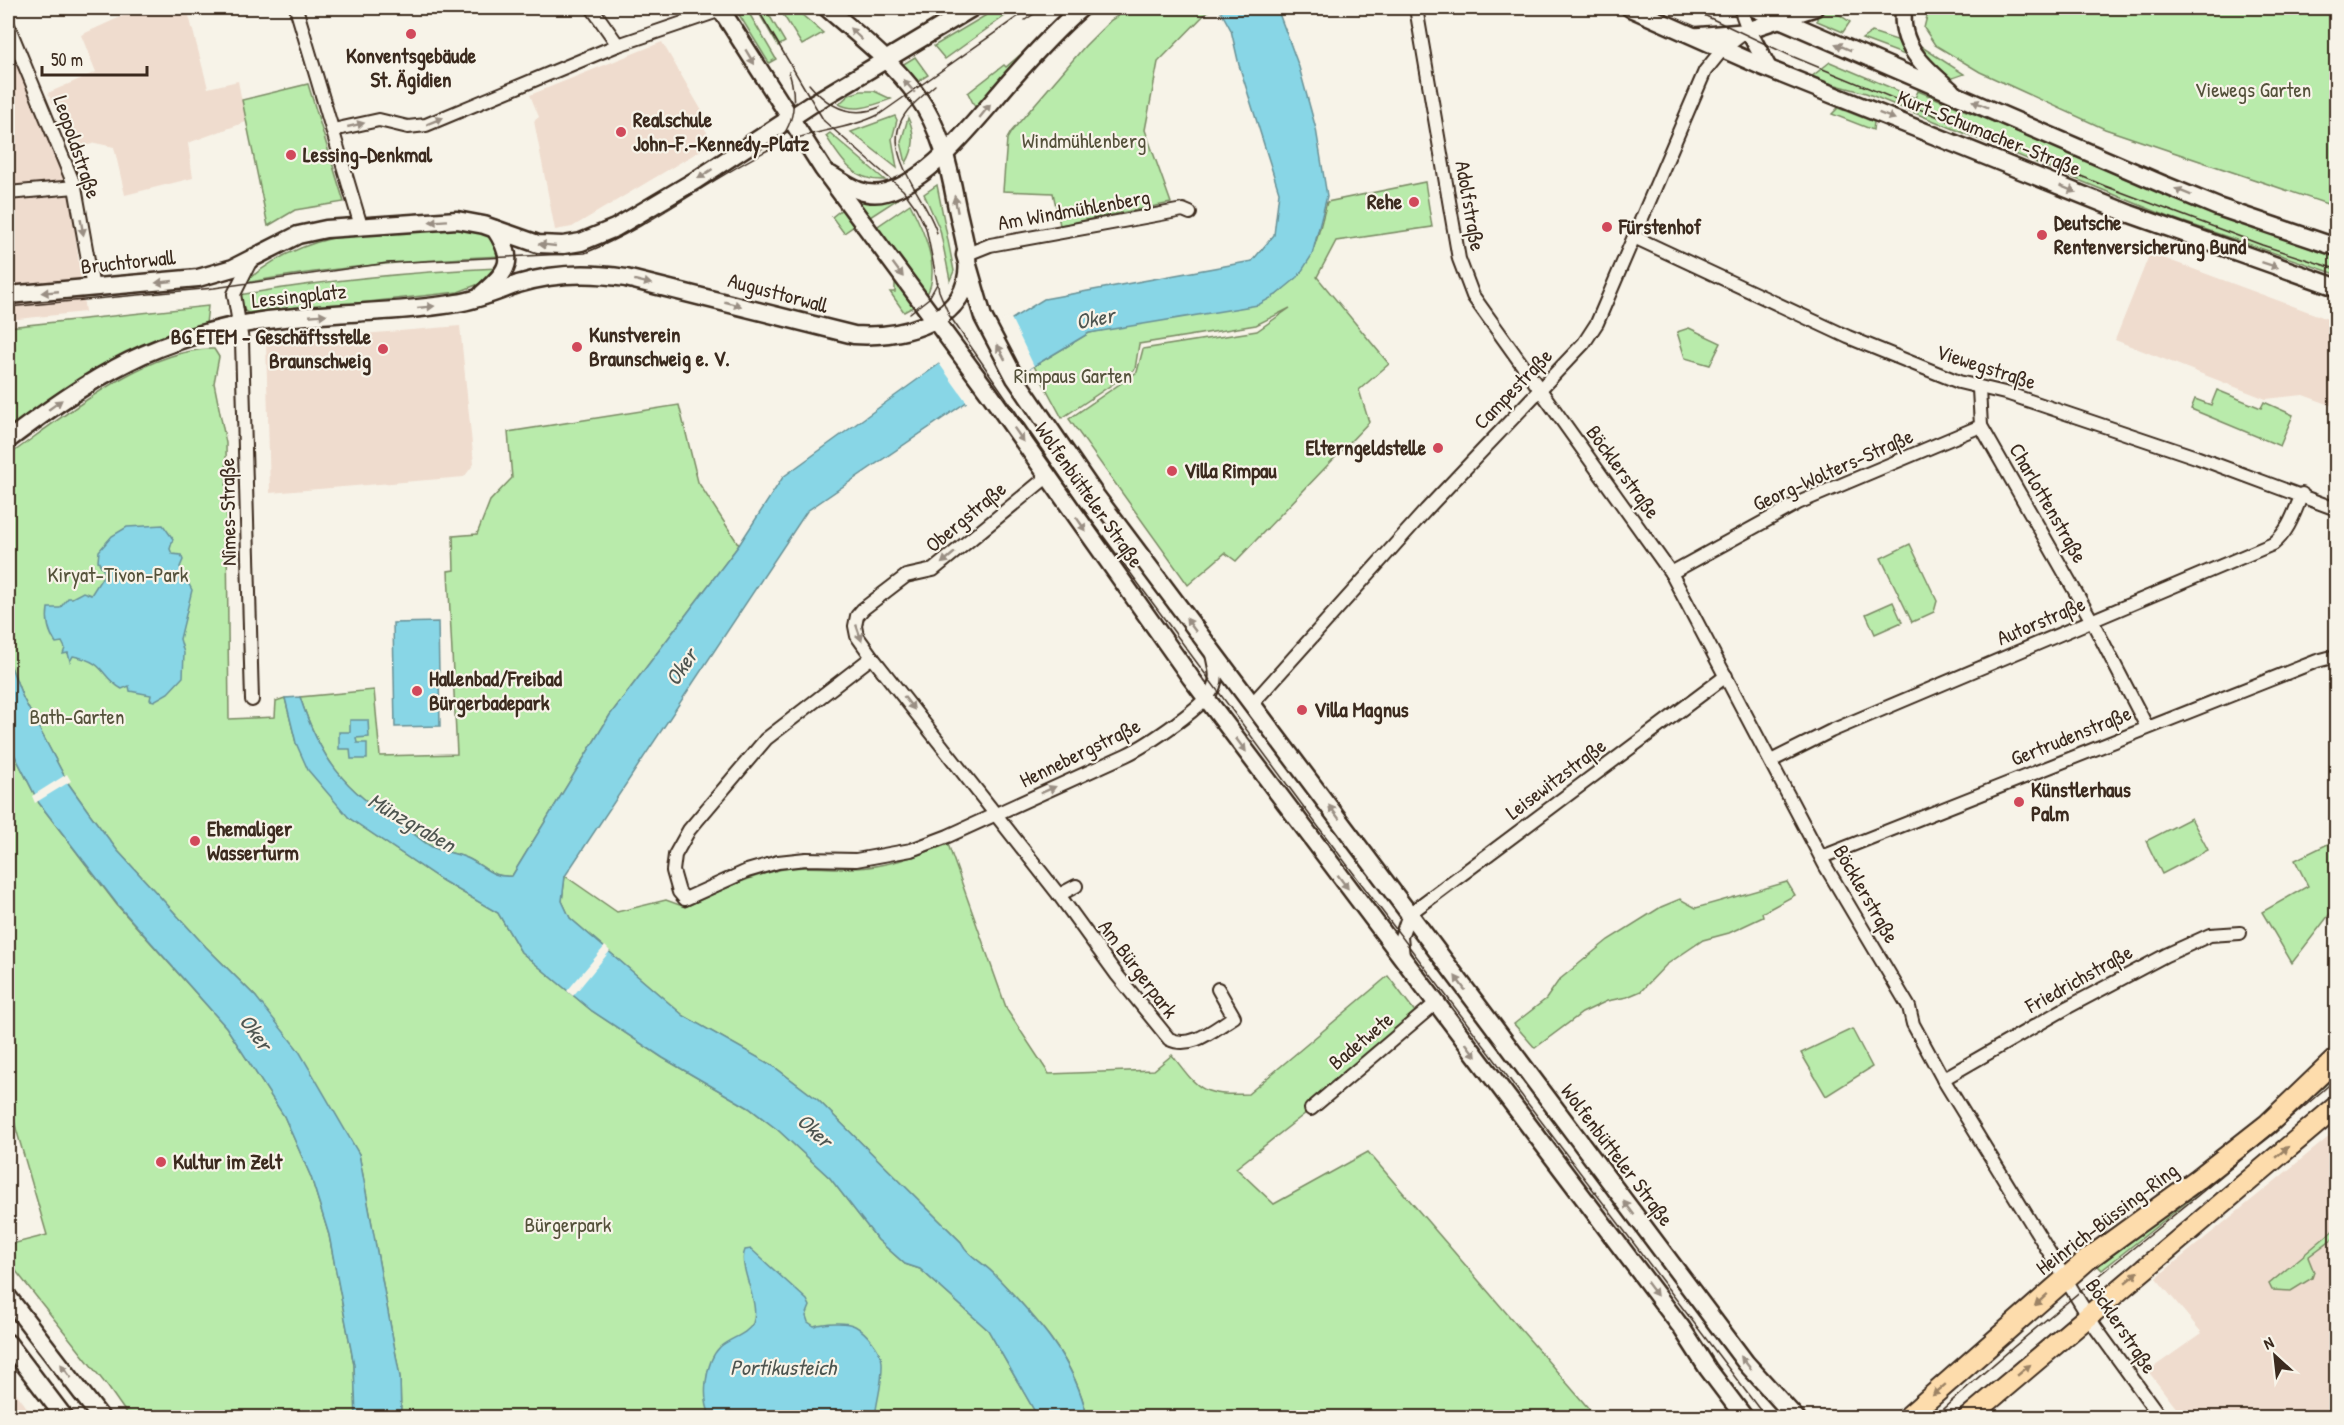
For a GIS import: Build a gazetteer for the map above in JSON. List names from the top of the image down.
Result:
{
  "streets": {
    "main road": [
      "Kurt-Schumacher-Straße",
      "Bruchtorwall",
      "Augusttorwall",
      "Lessingplatz",
      "Wolfenbütteler Straße",
      "Heinrich-Büssing-Ring"
    ],
    "street": [
      "Leopoldstraße",
      "Adolfstraße",
      "Am Windmühlenberg",
      "Viewegstraße",
      "Campestraße",
      "Georg-Wolters-Straße",
      "Böcklerstraße",
      "Charlottenstraße",
      "Nîmes-Straße",
      "Obergstraße",
      "Autorstraße",
      "Gertrudenstraße",
      "Hennebergstraße",
      "Leisewitzstraße",
      "Am Bürgerpark",
      "Friedrichstraße",
      "Badetwete"
    ]
  },
  "crossings": [
    ["Kurt-Schumacher-Straße", "Campestraße"],
    ["Leopoldstraße", "Bruchtorwall"],
    ["Adolfstraße", "Campestraße"],
    ["Adolfstraße", "Böcklerstraße"],
    ["Am Windmühlenberg", "Wolfenbütteler Straße"],
    ["Bruchtorwall", "Lessingplatz"],
    ["Augusttorwall", "Lessingplatz"],
    ["Augusttorwall", "Wolfenbütteler Straße"],
    ["Lessingplatz", "Wolfenbütteler Straße"],
    ["Lessingplatz", "Nîmes-Straße"],
    ["Viewegstraße", "Campestraße"],
    ["Viewegstraße", "Autorstraße"],
    ["Campestraße", "Böcklerstraße"],
    ["Campestraße", "Wolfenbütteler Straße"],
    ["Georg-Wolters-Straße", "Böcklerstraße"],
    ["Georg-Wolters-Straße", "Charlottenstraße"],
    ["Böcklerstraße", "Autorstraße"],
    ["Böcklerstraße", "Gertrudenstraße"],
    ["Böcklerstraße", "Leisewitzstraße"],
    ["Böcklerstraße", "Friedrichstraße"],
    ["Böcklerstraße", "Heinrich-Büssing-Ring"],
    ["Wolfenbütteler Straße", "Obergstraße"],
    ["Wolfenbütteler Straße", "Hennebergstraße"],
    ["Wolfenbütteler Straße", "Leisewitzstraße"],
    ["Wolfenbütteler Straße", "Badetwete"],
    ["Charlottenstraße", "Autorstraße"],
    ["Charlottenstraße", "Gertrudenstraße"],
    ["Obergstraße", "Hennebergstraße"],
    ["Hennebergstraße", "Am Bürgerpark"]
  ],
  "one_way": ["Leopoldstraße", "Augusttorwall", "Obergstraße"],
  "water": ["Oker", "Münzgraben", "Portikusteich"],
  "parks": [
    "Viewegs Garten",
    "Windmühlenberg",
    "Rimpaus Garten",
    "Kiryat-Tivon-Park",
    "Bath-Garten",
    "Bürgerpark"
  ],
  "places": [
    "Konventsgebäude St. Ägidien",
    "Realschule John-F.-Kennedy-Platz",
    "Lessing-Denkmal",
    "Rehe",
    "Fürstenhof",
    "Deutsche Rentenversicherung Bund",
    "Kunstverein Braunschweig e. V.",
    "BG ETEM - Geschäftsstelle Braunschweig",
    "Elterngeldstelle",
    "Villa Rimpau",
    "Hallenbad/Freibad Bürgerbadepark",
    "Villa Magnus",
    "Künstlerhaus Palm",
    "Ehemaliger Wasserturm",
    "Kultur im Zelt"
  ],
  "scale_bar": "50 m",
  "north": "top left"
}
